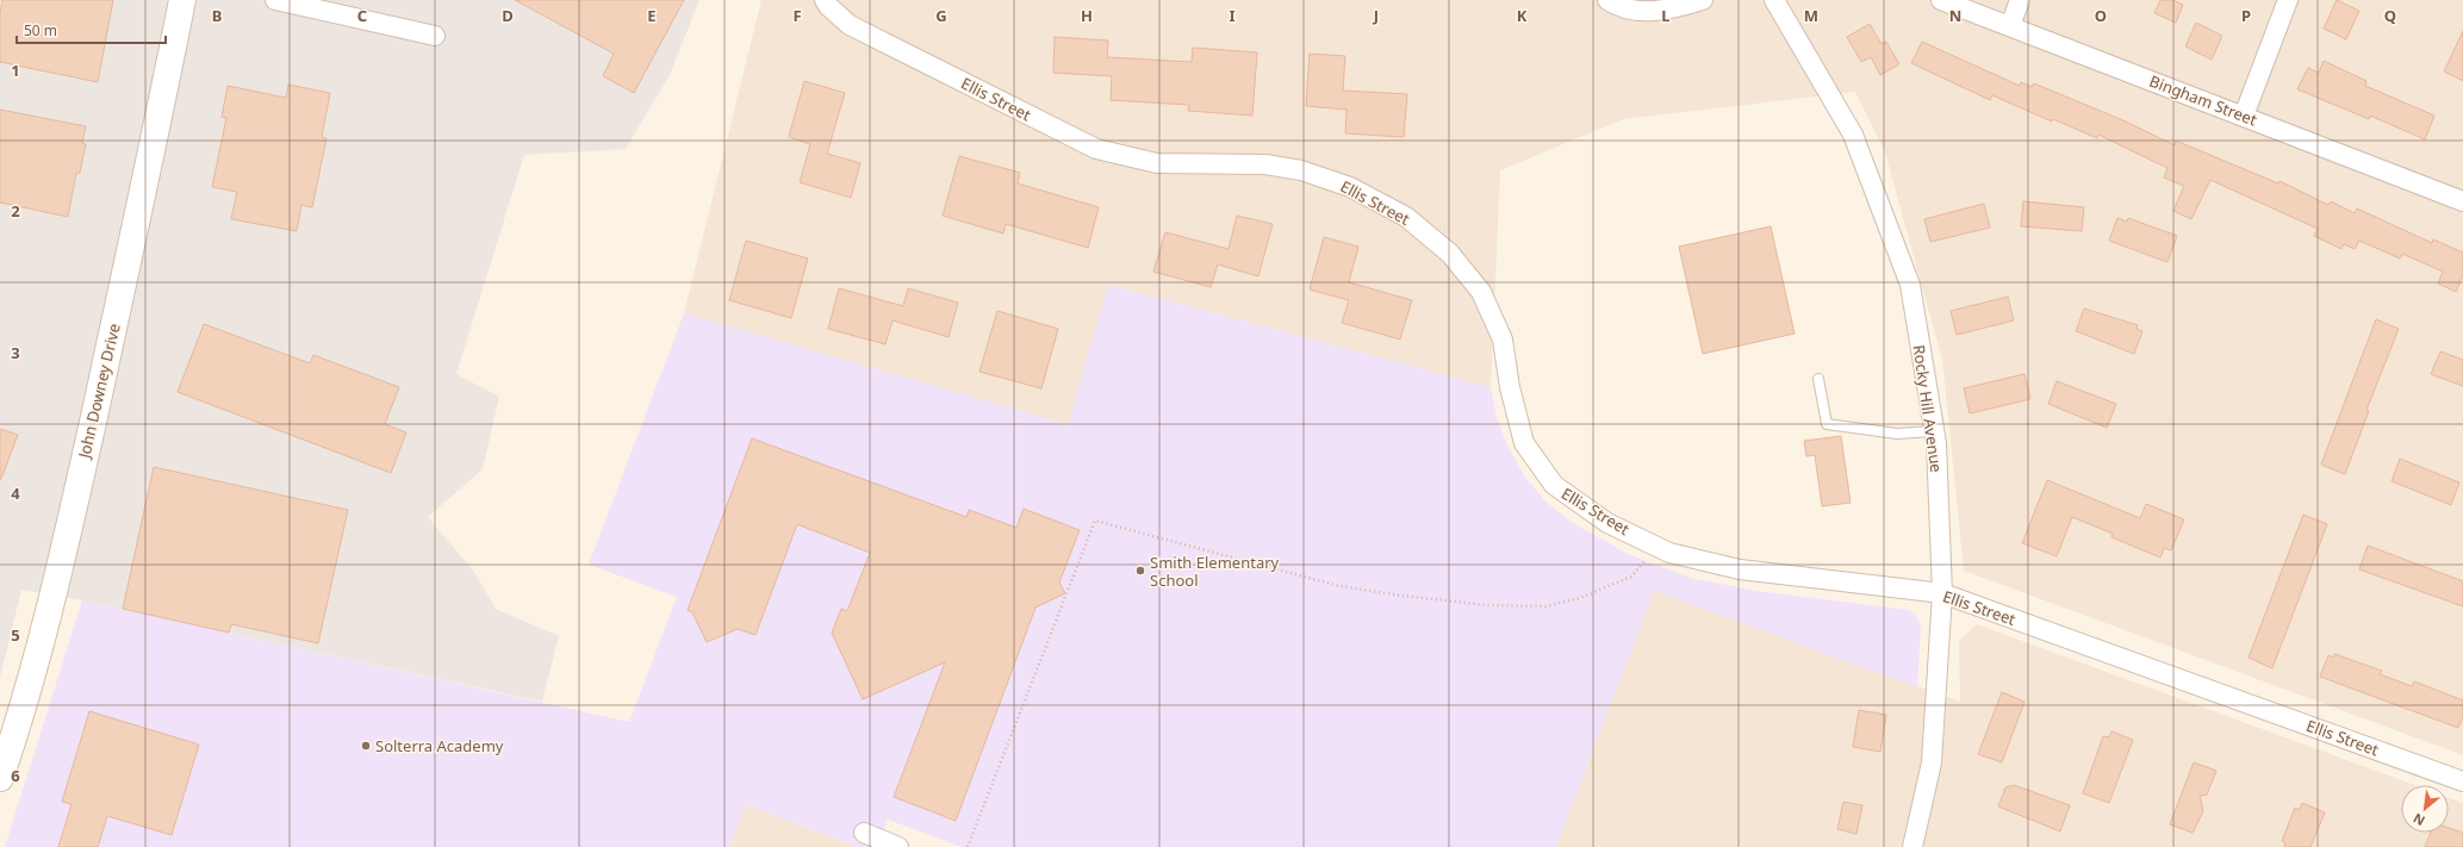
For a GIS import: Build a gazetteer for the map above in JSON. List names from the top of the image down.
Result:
{
  "streets": {
    "street": [
      "Ellis Street",
      "Bingham Street",
      "John Downey Drive",
      "Rocky Hill Avenue"
    ]
  },
  "crossings": [
    ["Ellis Street", "Rocky Hill Avenue"]
  ],
  "places": ["Smith Elementary School", "Solterra Academy"],
  "scale_bar": "50 m",
  "north": "bottom left",
  "grid": {
    "columns": [
      "B",
      "C",
      "D",
      "E",
      "F",
      "G",
      "H",
      "I",
      "J",
      "K",
      "L",
      "M",
      "N",
      "O",
      "P",
      "Q"
    ],
    "rows": [
      "1",
      "2",
      "3",
      "4",
      "5",
      "6"
    ]
  }
}
